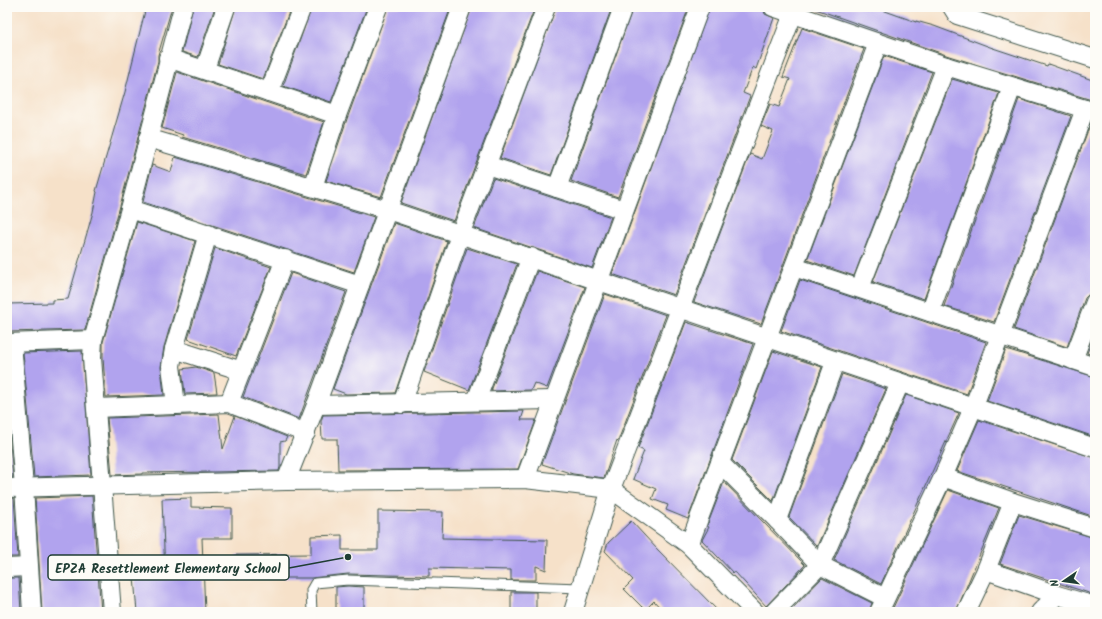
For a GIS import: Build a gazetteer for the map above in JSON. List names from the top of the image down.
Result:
{
  "places": ["EPZA Resettlement Elementary School"],
  "north": "left"
}
